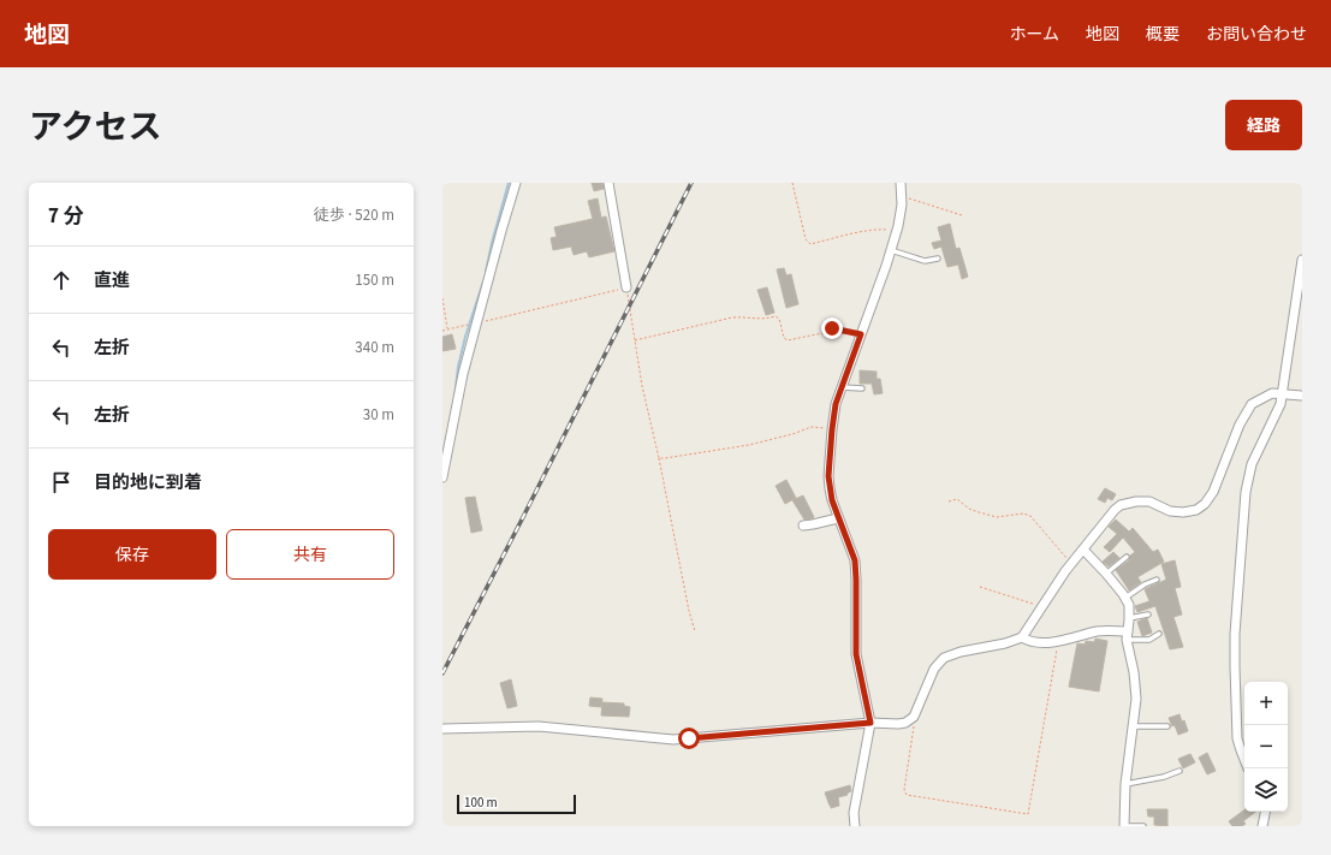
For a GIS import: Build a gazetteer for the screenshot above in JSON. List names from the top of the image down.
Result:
{
  "scale_bar": "100 m",
  "page": {
    "header": "地図",
    "nav": [
      "ホーム",
      "地図",
      "概要",
      "お問い合わせ"
    ],
    "title": "アクセス",
    "buttons": [
      "経路",
      ["保存", "共有"]
    ],
    "heading": ["7 分", "徒歩 · 520 m"],
    "list": [
      ["直進", "150 m"],
      ["左折", "340 m"],
      ["左折", "30 m"],
      "目的地に到着"
    ],
    "map_buttons": ["+", "−"],
    "scale": "100 m"
  }
}
